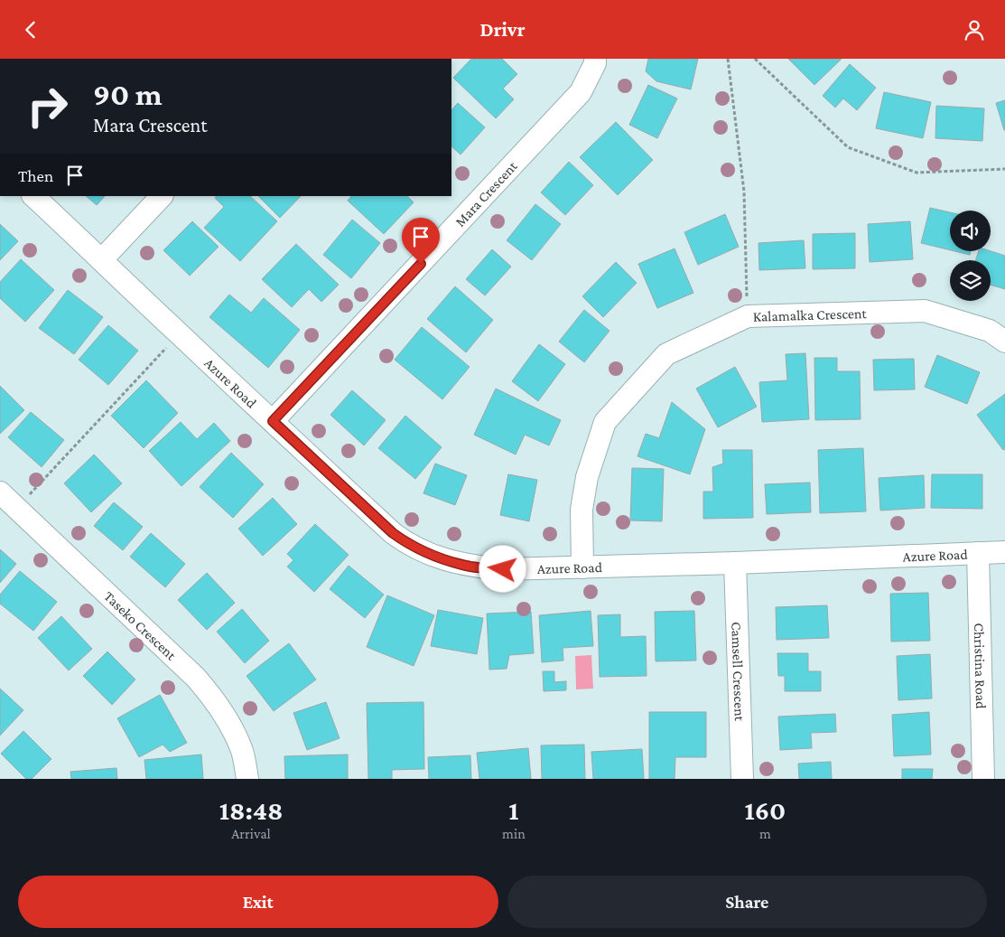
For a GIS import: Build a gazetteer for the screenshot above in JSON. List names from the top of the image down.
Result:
{
  "streets": {
    "street": [
      "Mara Crescent",
      "Kalamalka Crescent",
      "Azure Road",
      "Taseko Crescent",
      "Christina Road",
      "Camsell Crescent"
    ]
  },
  "crossings": [
    ["Mara Crescent", "Azure Road"],
    ["Kalamalka Crescent", "Azure Road"],
    ["Azure Road", "Christina Road"],
    ["Azure Road", "Camsell Crescent"]
  ],
  "page": {
    "header": "Drivr",
    "turn": ["90 m", "Mara Crescent"],
    "then": "Then",
    "eta": [
      "18:48",
      "Arrival",
      "1",
      "min",
      "160",
      "m"
    ],
    "buttons": ["Exit", "Share"]
  }
}
